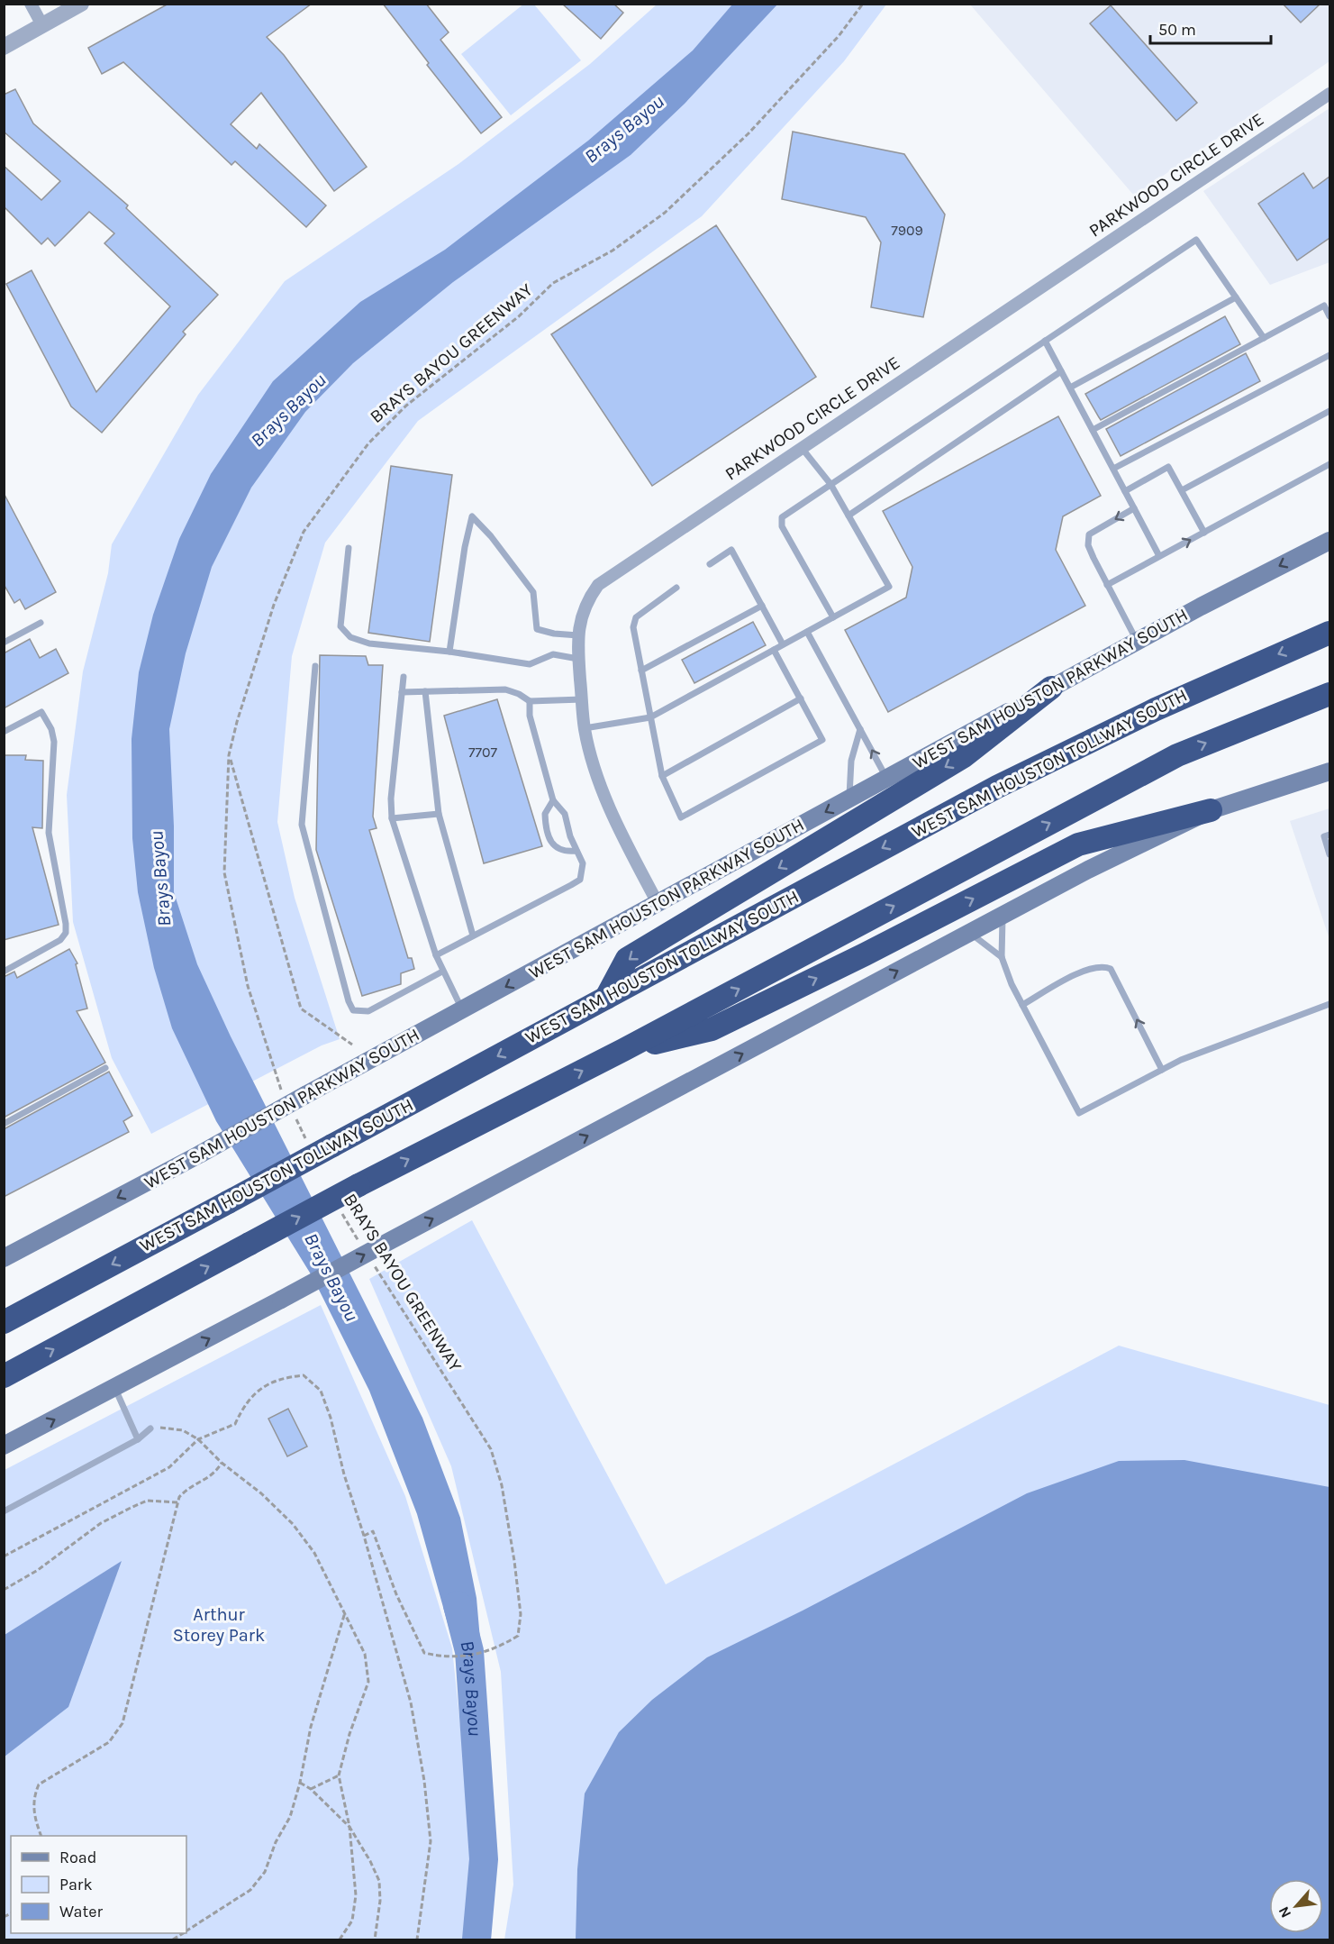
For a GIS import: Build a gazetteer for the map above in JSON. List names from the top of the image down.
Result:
{
  "streets": {
    "highway": ["WEST SAM HOUSTON TOLLWAY SOUTH"],
    "main road": ["WEST SAM HOUSTON PARKWAY SOUTH"],
    "street": ["PARKWOOD CIRCLE DRIVE"],
    "path": ["BRAYS BAYOU GREENWAY"]
  },
  "crossings": [
    ["PARKWOOD CIRCLE DRIVE", "WEST SAM HOUSTON PARKWAY SOUTH"]
  ],
  "one_way": ["WEST SAM HOUSTON PARKWAY SOUTH"],
  "water": ["Brays Bayou"],
  "parks": ["Arthur Storey Park"],
  "house_numbers": ["7909", "7707"],
  "legend": ["Road", "Park", "Water"],
  "scale_bar": "50 m",
  "north": "bottom left"
}
